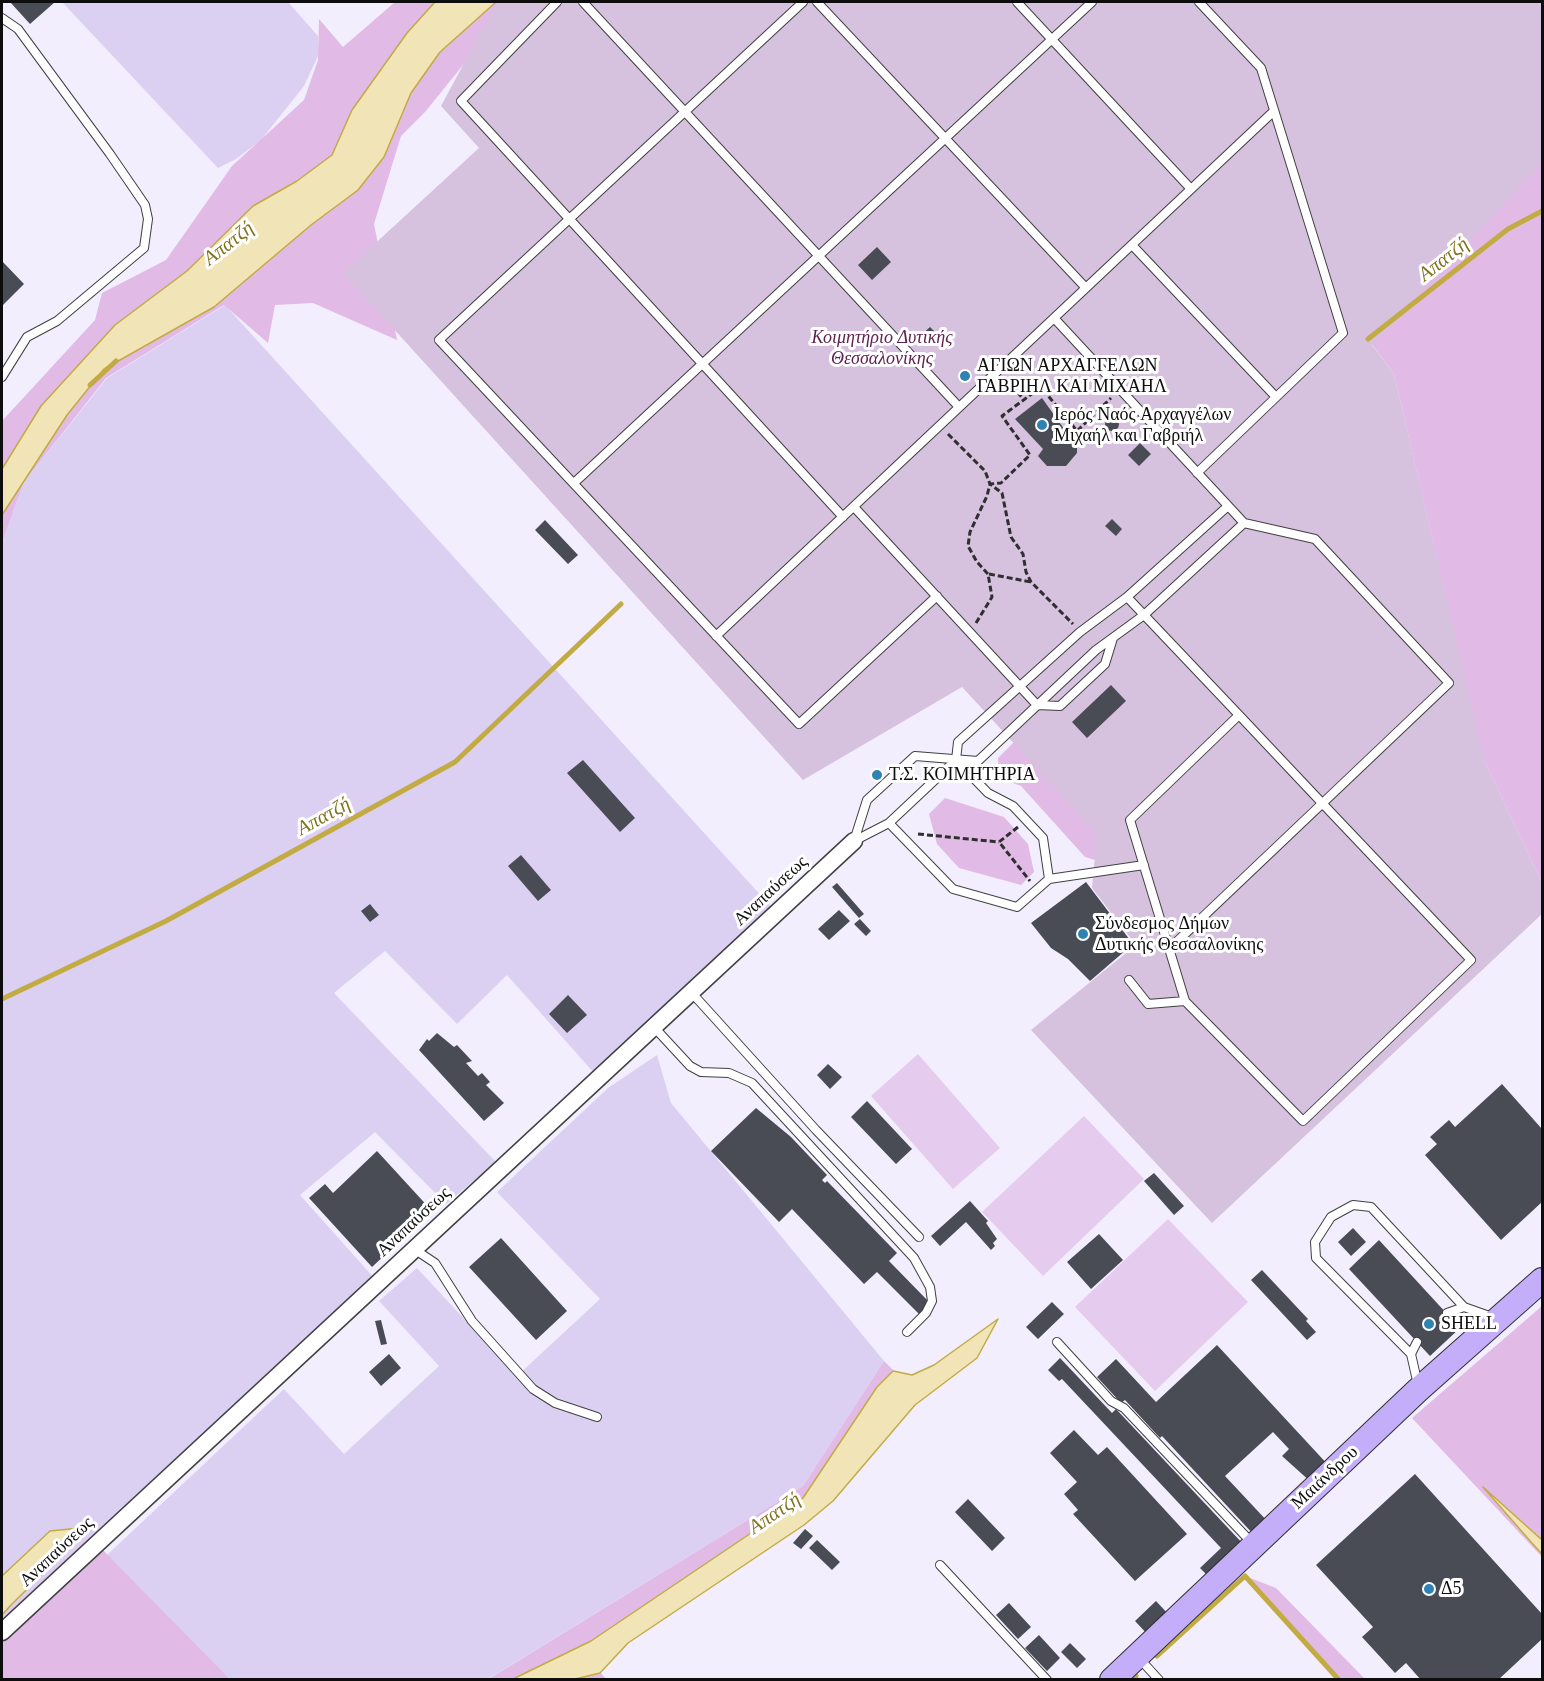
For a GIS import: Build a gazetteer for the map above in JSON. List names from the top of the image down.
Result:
{
  "streets": {
    "main road": ["Μαιάνδρου"],
    "street": ["Αναπαύσεως"]
  },
  "water": ["Απατζή"],
  "parks": ["Κοιμητήριο Δυτικής Θεσσαλονίκης"],
  "places": [
    "ΑΓΙΩΝ ΑΡΧΑΓΓΕΛΩΝ ΓΑΒΡΙΗΛ ΚΑΙ ΜΙΧΑΗΛ",
    "Ιερός Ναός Αρχαγγέλων Μιχαήλ και Γαβριήλ",
    "Τ.Σ. ΚΟΙΜΗΤΗΡΙΑ",
    "Σύνδεσμος Δήμων Δυτικής Θεσσαλονίκης",
    "SHELL",
    "Δ5"
  ]
}
